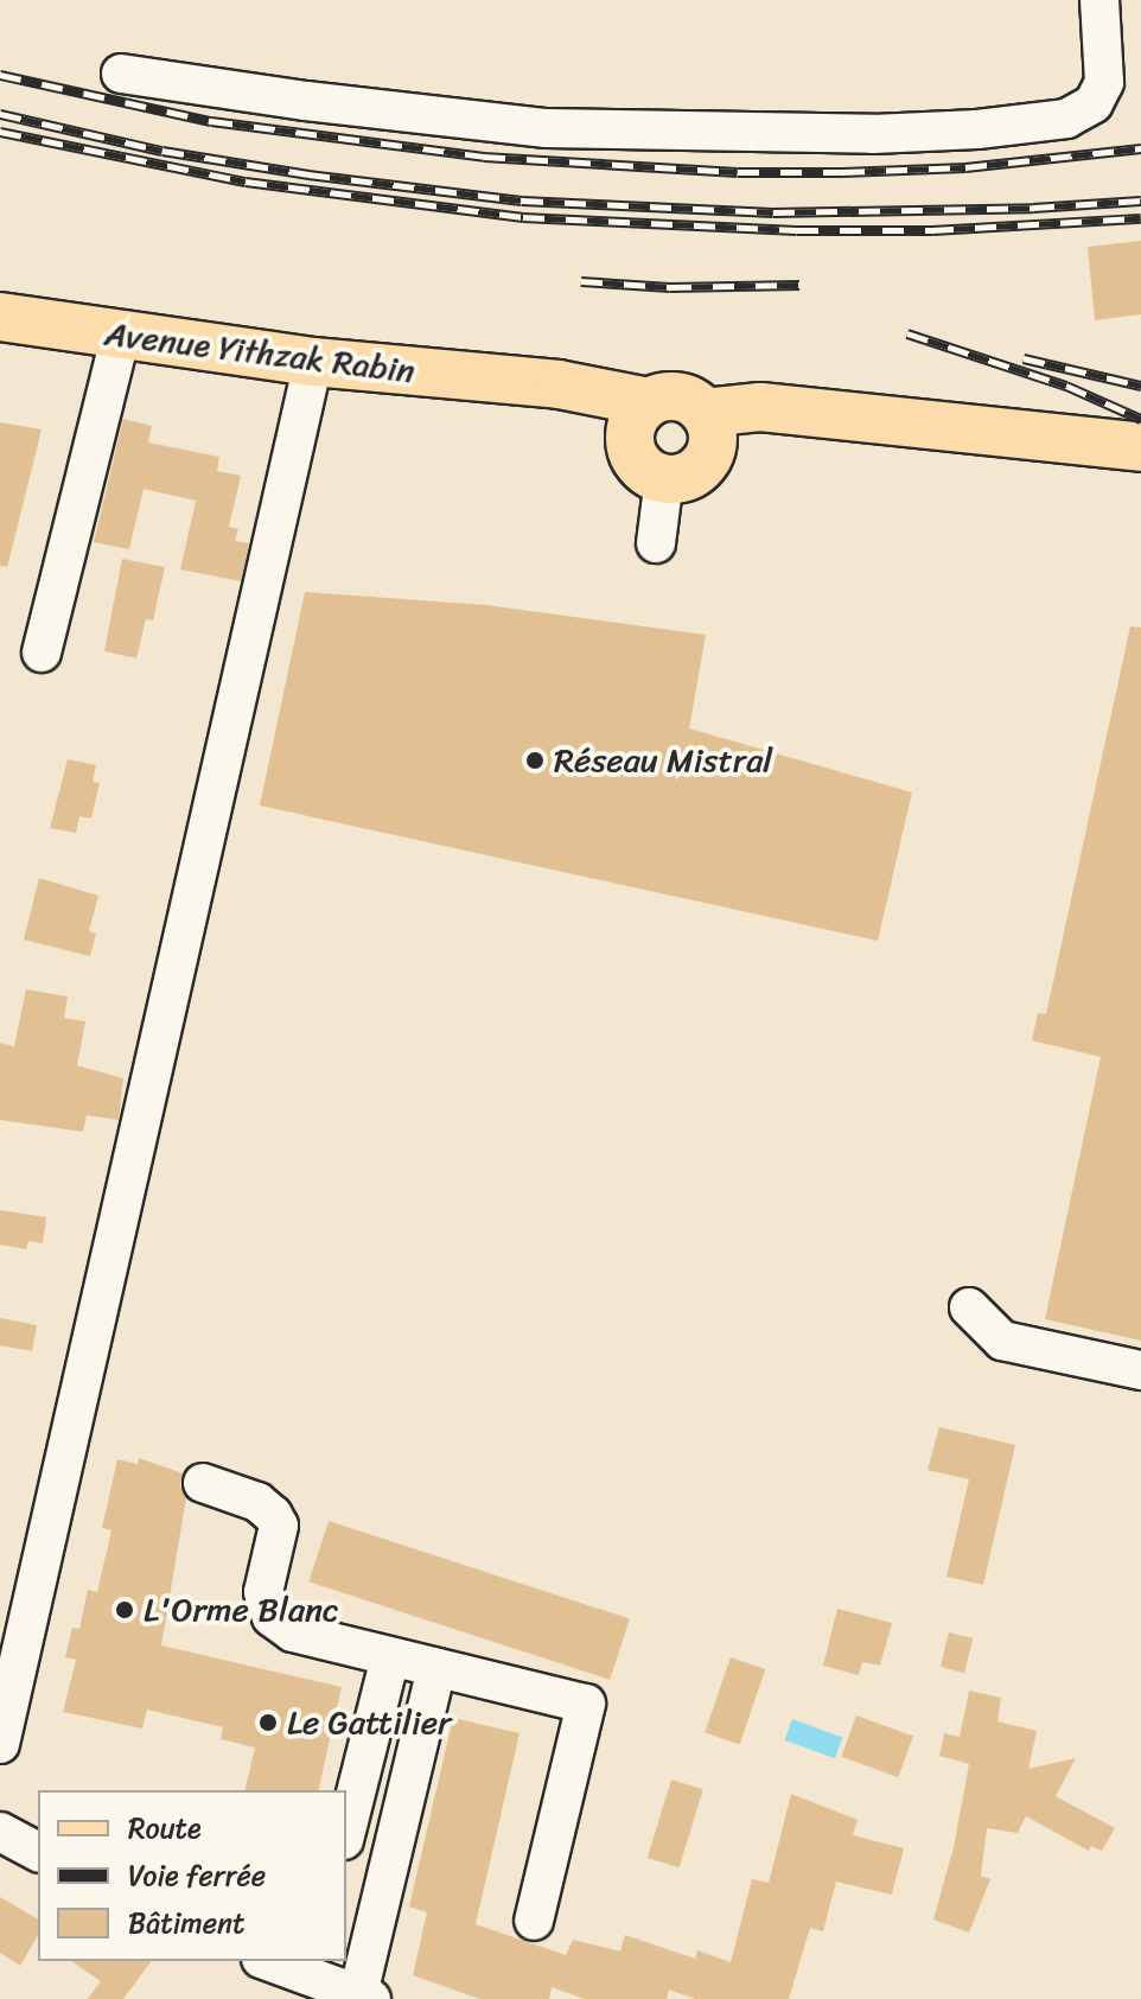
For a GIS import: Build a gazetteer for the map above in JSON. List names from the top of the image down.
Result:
{
  "streets": {
    "main road": ["Avenue Yithzak Rabin"]
  },
  "places": ["Réseau Mistral", "L'Orme Blanc", "Le Gattilier"],
  "legend": ["Route", "Voie ferrée", "Bâtiment"]
}
